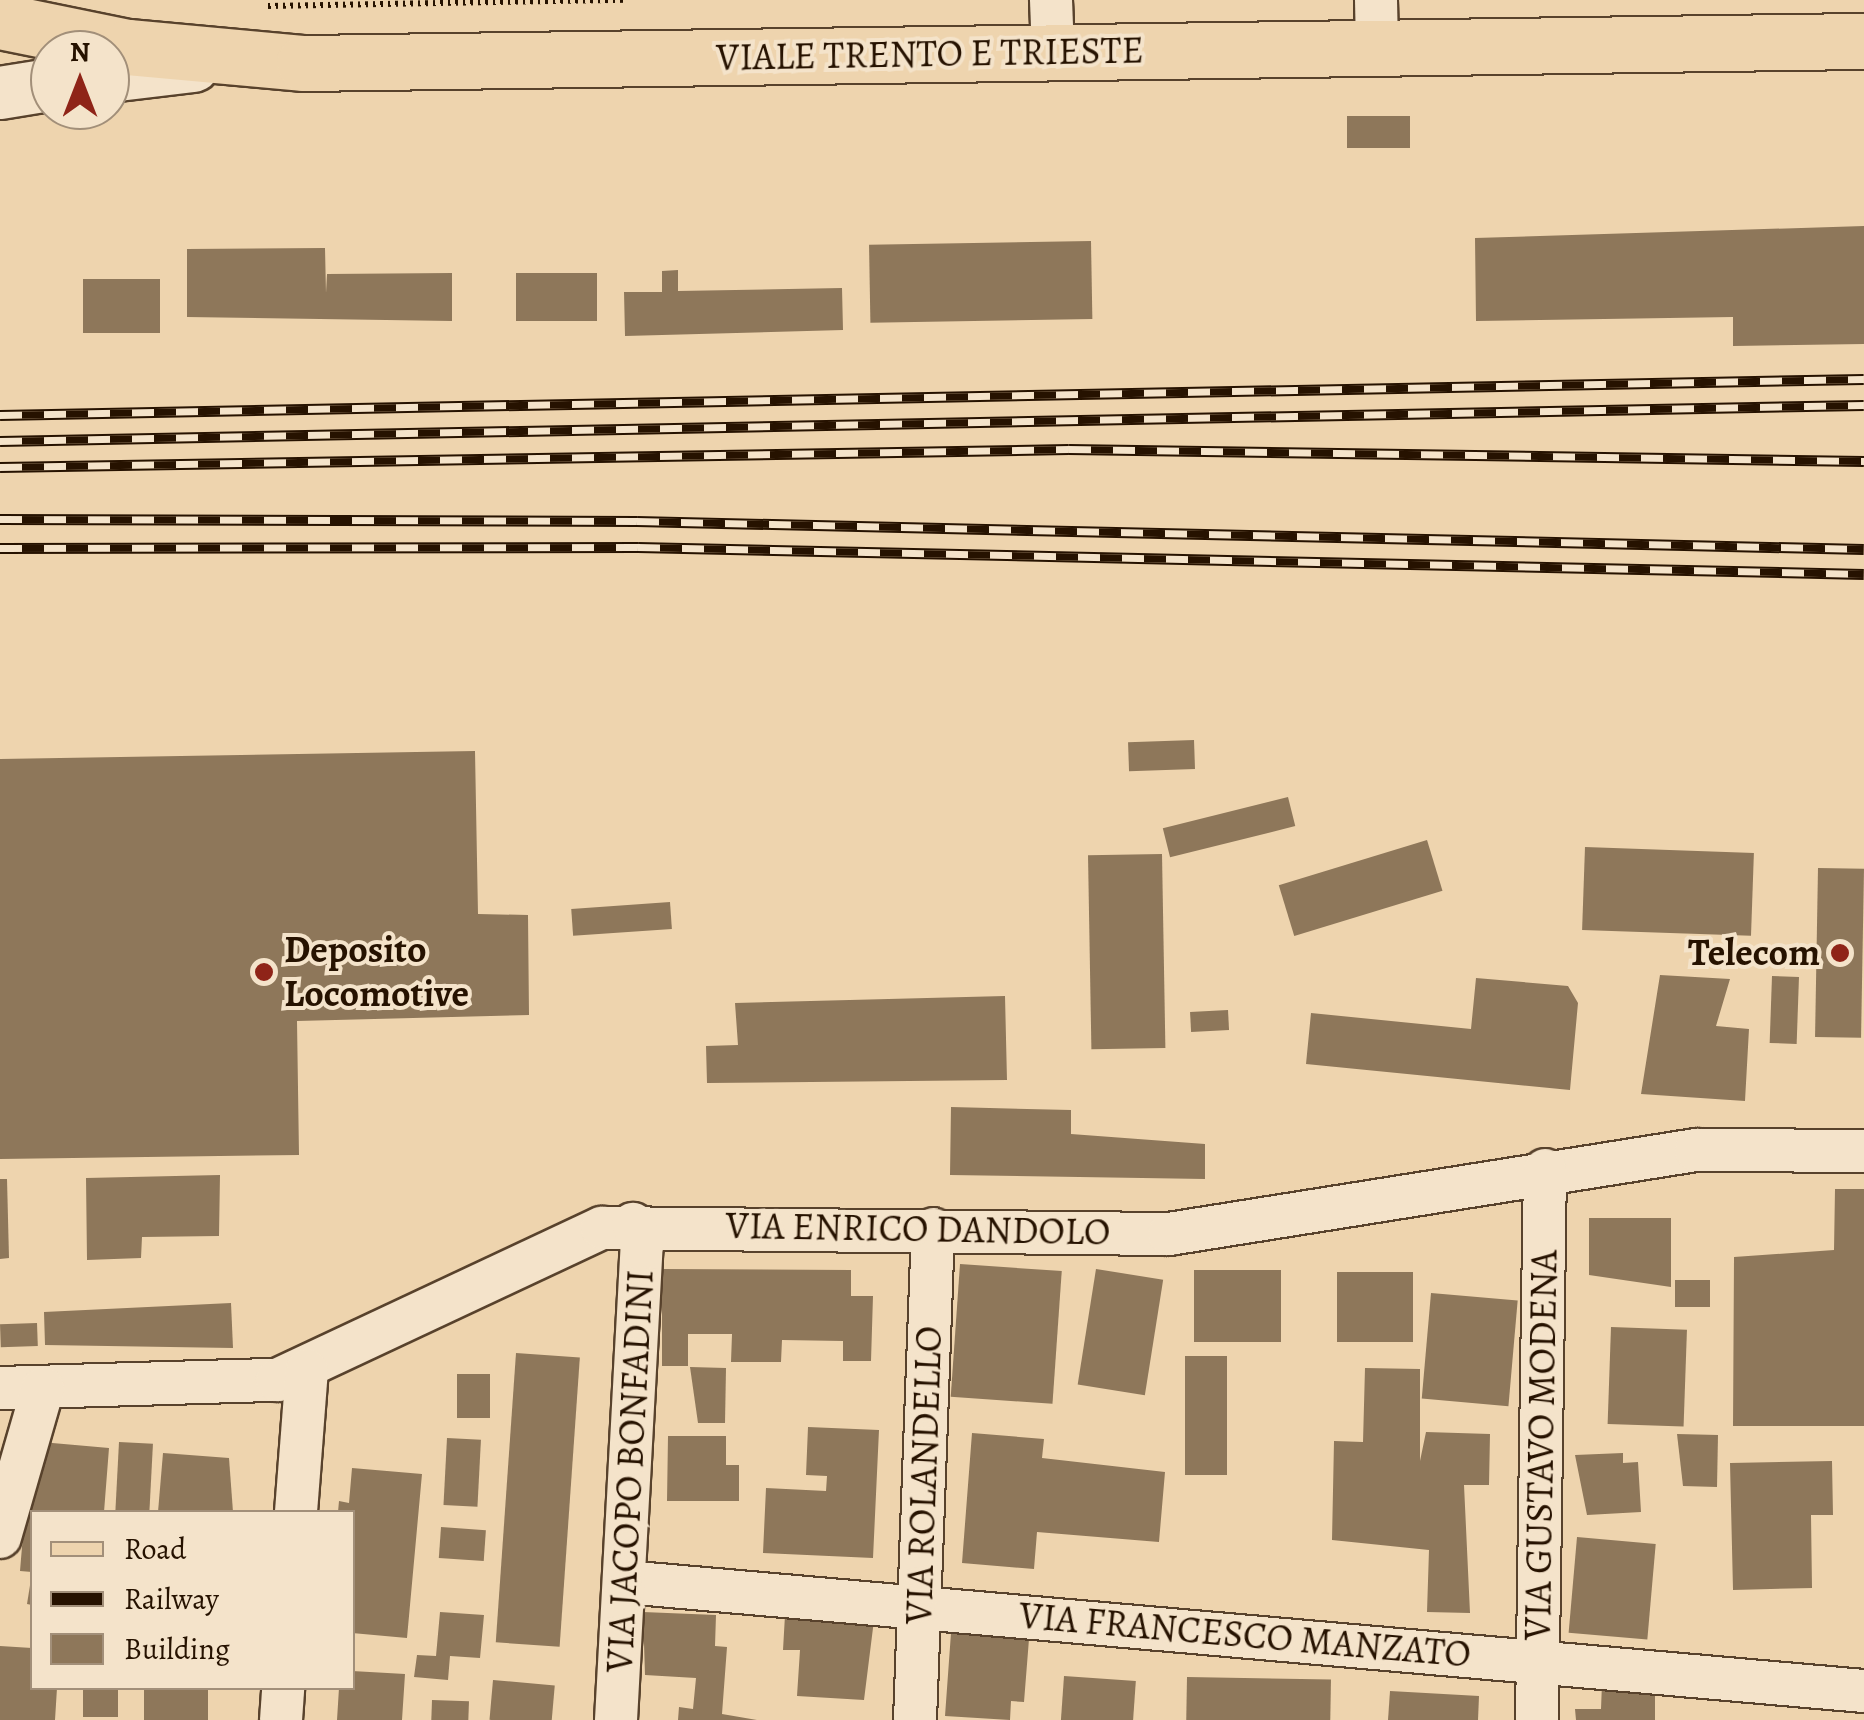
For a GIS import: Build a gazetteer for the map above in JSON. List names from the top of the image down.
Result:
{
  "streets": {
    "main road": ["VIALE TRENTO E TRIESTE"],
    "street": [
      "VIA ENRICO DANDOLO",
      "VIA GUSTAVO MODENA",
      "VIA JACOPO BONFADINI",
      "VIA ROLANDELLO",
      "VIA FRANCESCO MANZATO"
    ]
  },
  "crossings": [
    ["VIA ENRICO DANDOLO", "VIA GUSTAVO MODENA"],
    ["VIA ENRICO DANDOLO", "VIA JACOPO BONFADINI"],
    ["VIA ENRICO DANDOLO", "VIA ROLANDELLO"],
    ["VIA GUSTAVO MODENA", "VIA FRANCESCO MANZATO"],
    ["VIA JACOPO BONFADINI", "VIA FRANCESCO MANZATO"],
    ["VIA ROLANDELLO", "VIA FRANCESCO MANZATO"]
  ],
  "places": ["Telecom", "Deposito Locomotive"],
  "legend": ["Road", "Railway", "Building"],
  "north": "top"
}
